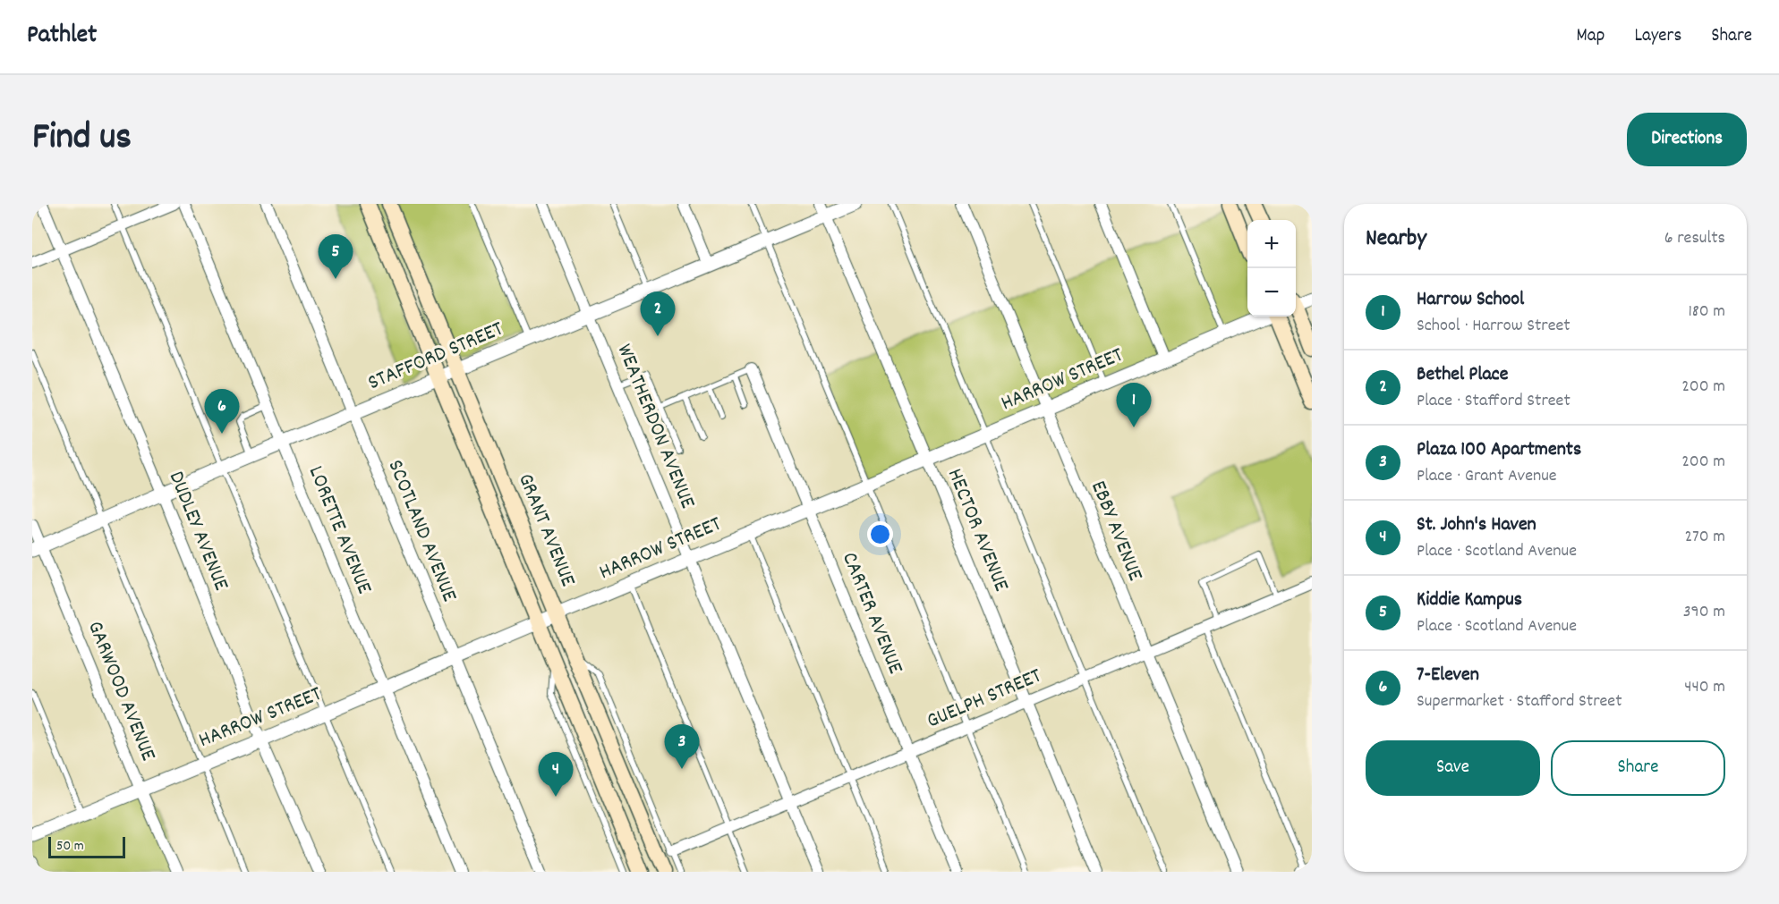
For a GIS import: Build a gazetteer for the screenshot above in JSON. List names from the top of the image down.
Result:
{
  "streets": {
    "main road": ["GRANT AVENUE"],
    "street": [
      "STAFFORD STREET",
      "HARROW STREET",
      "WEATHERDON AVENUE",
      "LORETTE AVENUE",
      "HECTOR AVENUE",
      "DUDLEY AVENUE",
      "SCOTLAND AVENUE",
      "EBBY AVENUE",
      "CARTER AVENUE",
      "GARWOOD AVENUE",
      "GUELPH STREET"
    ]
  },
  "crossings": [
    ["STAFFORD STREET", "WEATHERDON AVENUE"],
    ["STAFFORD STREET", "LORETTE AVENUE"],
    ["STAFFORD STREET", "GRANT AVENUE"],
    ["STAFFORD STREET", "HECTOR AVENUE"],
    ["STAFFORD STREET", "DUDLEY AVENUE"],
    ["STAFFORD STREET", "SCOTLAND AVENUE"],
    ["STAFFORD STREET", "GARWOOD AVENUE"],
    ["HARROW STREET", "WEATHERDON AVENUE"],
    ["HARROW STREET", "LORETTE AVENUE"],
    ["HARROW STREET", "GRANT AVENUE"],
    ["HARROW STREET", "HECTOR AVENUE"],
    ["HARROW STREET", "DUDLEY AVENUE"],
    ["HARROW STREET", "SCOTLAND AVENUE"],
    ["HARROW STREET", "EBBY AVENUE"],
    ["HARROW STREET", "CARTER AVENUE"],
    ["HARROW STREET", "GARWOOD AVENUE"],
    ["WEATHERDON AVENUE", "GUELPH STREET"],
    ["HECTOR AVENUE", "GUELPH STREET"],
    ["EBBY AVENUE", "GUELPH STREET"],
    ["CARTER AVENUE", "GUELPH STREET"]
  ],
  "scale_bar": "50 m",
  "page": {
    "header": "Pathlet",
    "nav": ["Map", "Layers", "Share"],
    "title": "Find us",
    "buttons": [
      "Directions",
      ["Save", "Share"]
    ],
    "heading": ["Nearby", "6 results"],
    "map_buttons": ["+", "−"],
    "pins": [
      "5",
      "2",
      "1",
      "6",
      "3",
      "4"
    ],
    "list": [
      {
        "mark": "1",
        "name": "Harrow School",
        "note": "School · Harrow Street",
        "value": "180 m"
      },
      {
        "mark": "2",
        "name": "Bethel Place",
        "note": "Place · Stafford Street",
        "value": "200 m"
      },
      {
        "mark": "3",
        "name": "Plaza 100 Apartments",
        "note": "Place · Grant Avenue",
        "value": "200 m"
      },
      {
        "mark": "4",
        "name": "St. John's Haven",
        "note": "Place · Scotland Avenue",
        "value": "270 m"
      },
      {
        "mark": "5",
        "name": "Kiddie Kampus",
        "note": "Place · Scotland Avenue",
        "value": "390 m"
      },
      {
        "mark": "6",
        "name": "7-Eleven",
        "note": "Supermarket · Stafford Street",
        "value": "440 m"
      }
    ],
    "scale": "50 m"
  }
}
